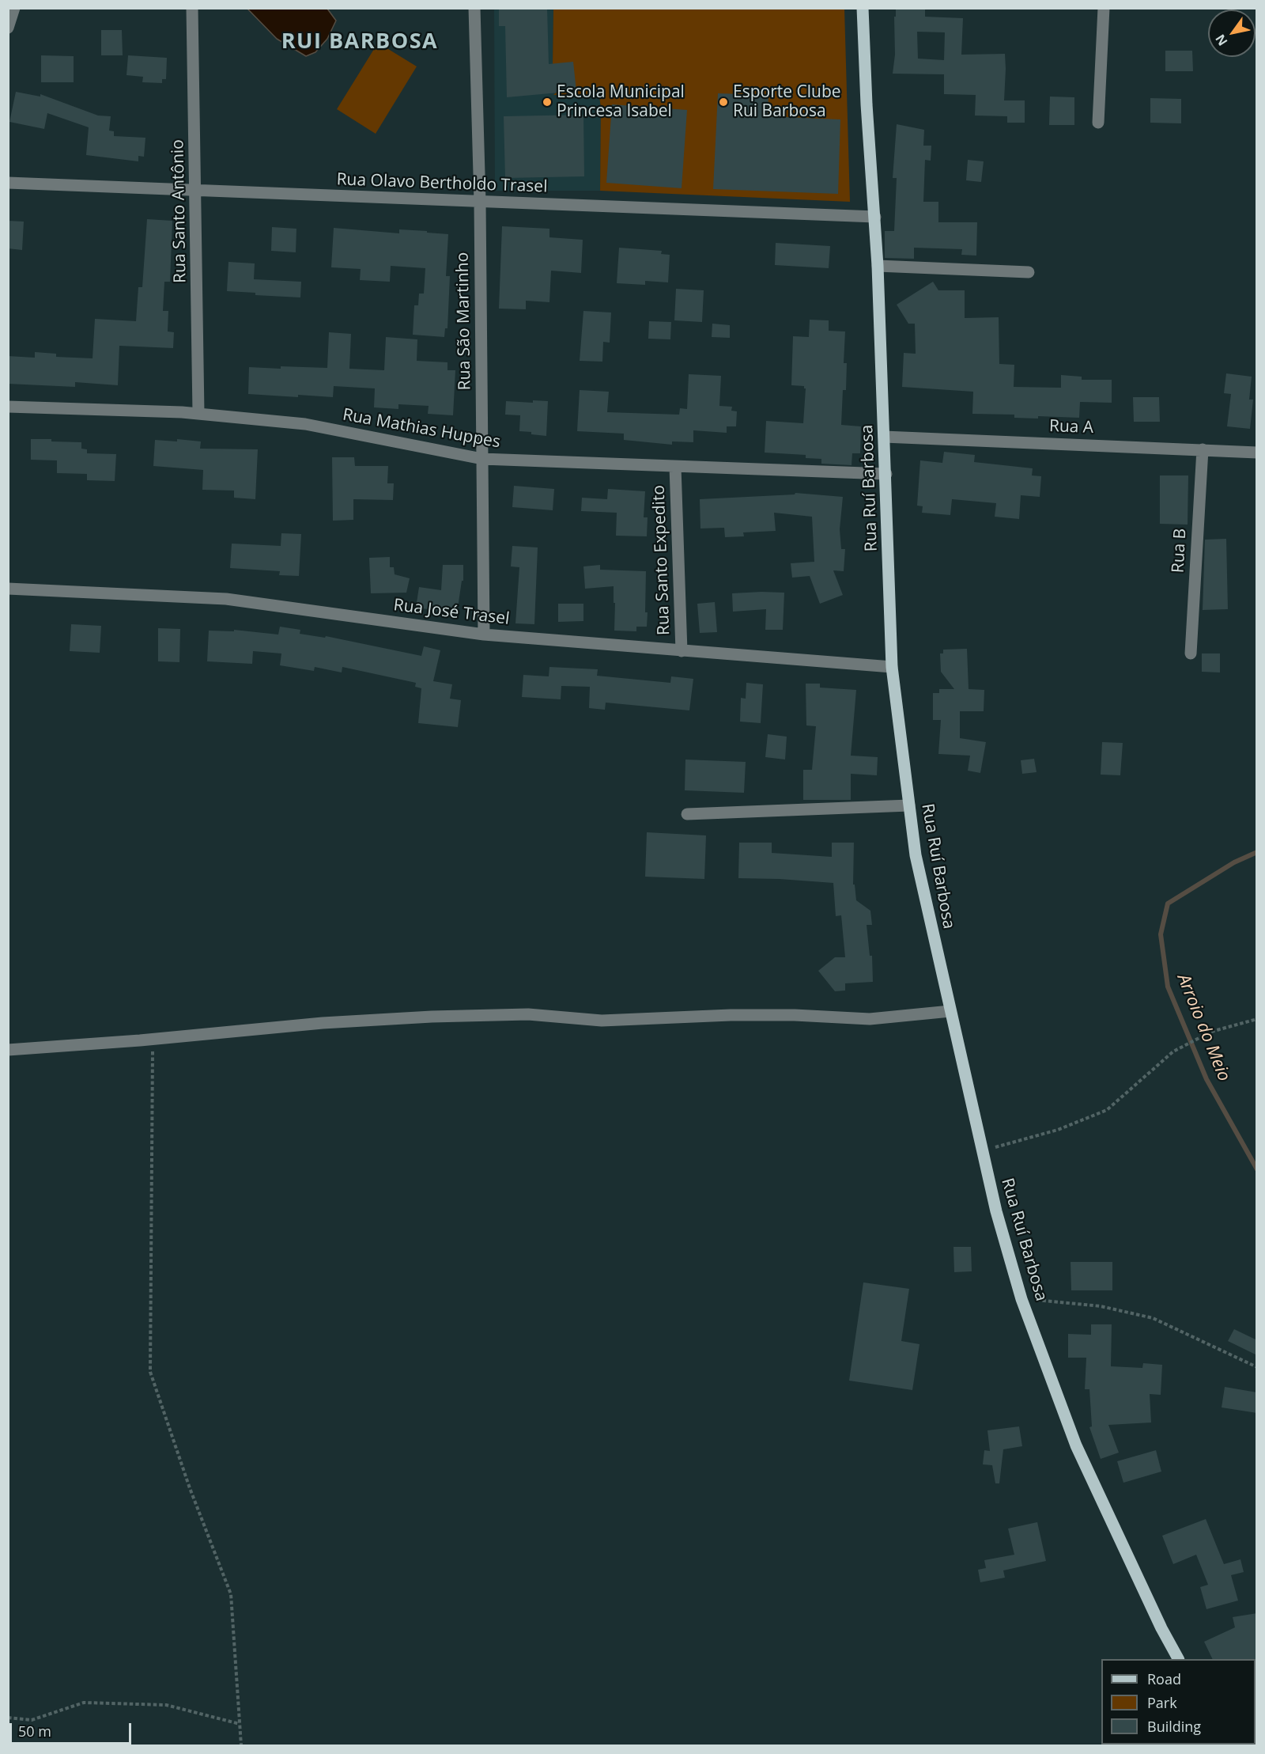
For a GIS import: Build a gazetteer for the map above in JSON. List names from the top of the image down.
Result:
{
  "streets": {
    "main road": ["Rua Ruí Barbosa"],
    "street": [
      "Rua Olavo Bertholdo Trasel",
      "Rua Santo Antônio",
      "Rua São Martinho",
      "Rua A",
      "Rua Mathias Huppes",
      "Rua B",
      "Rua Santo Expedito",
      "Rua José Trasel"
    ]
  },
  "crossings": [
    ["Rua Olavo Bertholdo Trasel", "Rua Santo Antônio"],
    ["Rua Olavo Bertholdo Trasel", "Rua São Martinho"],
    ["Rua Olavo Bertholdo Trasel", "Rua Ruí Barbosa"],
    ["Rua Santo Antônio", "Rua Mathias Huppes"],
    ["Rua São Martinho", "Rua Mathias Huppes"],
    ["Rua São Martinho", "Rua José Trasel"],
    ["Rua A", "Rua Ruí Barbosa"],
    ["Rua A", "Rua B"],
    ["Rua Mathias Huppes", "Rua Ruí Barbosa"],
    ["Rua Mathias Huppes", "Rua Santo Expedito"],
    ["Rua Ruí Barbosa", "Rua José Trasel"],
    ["Rua Santo Expedito", "Rua José Trasel"]
  ],
  "districts": ["RUI BARBOSA"],
  "water": ["Arroio do Meio"],
  "places": ["Escola Municipal Princesa Isabel", "Esporte Clube Rui Barbosa"],
  "legend": ["Road", "Park", "Building"],
  "scale_bar": "50 m",
  "north": "bottom left"
}
